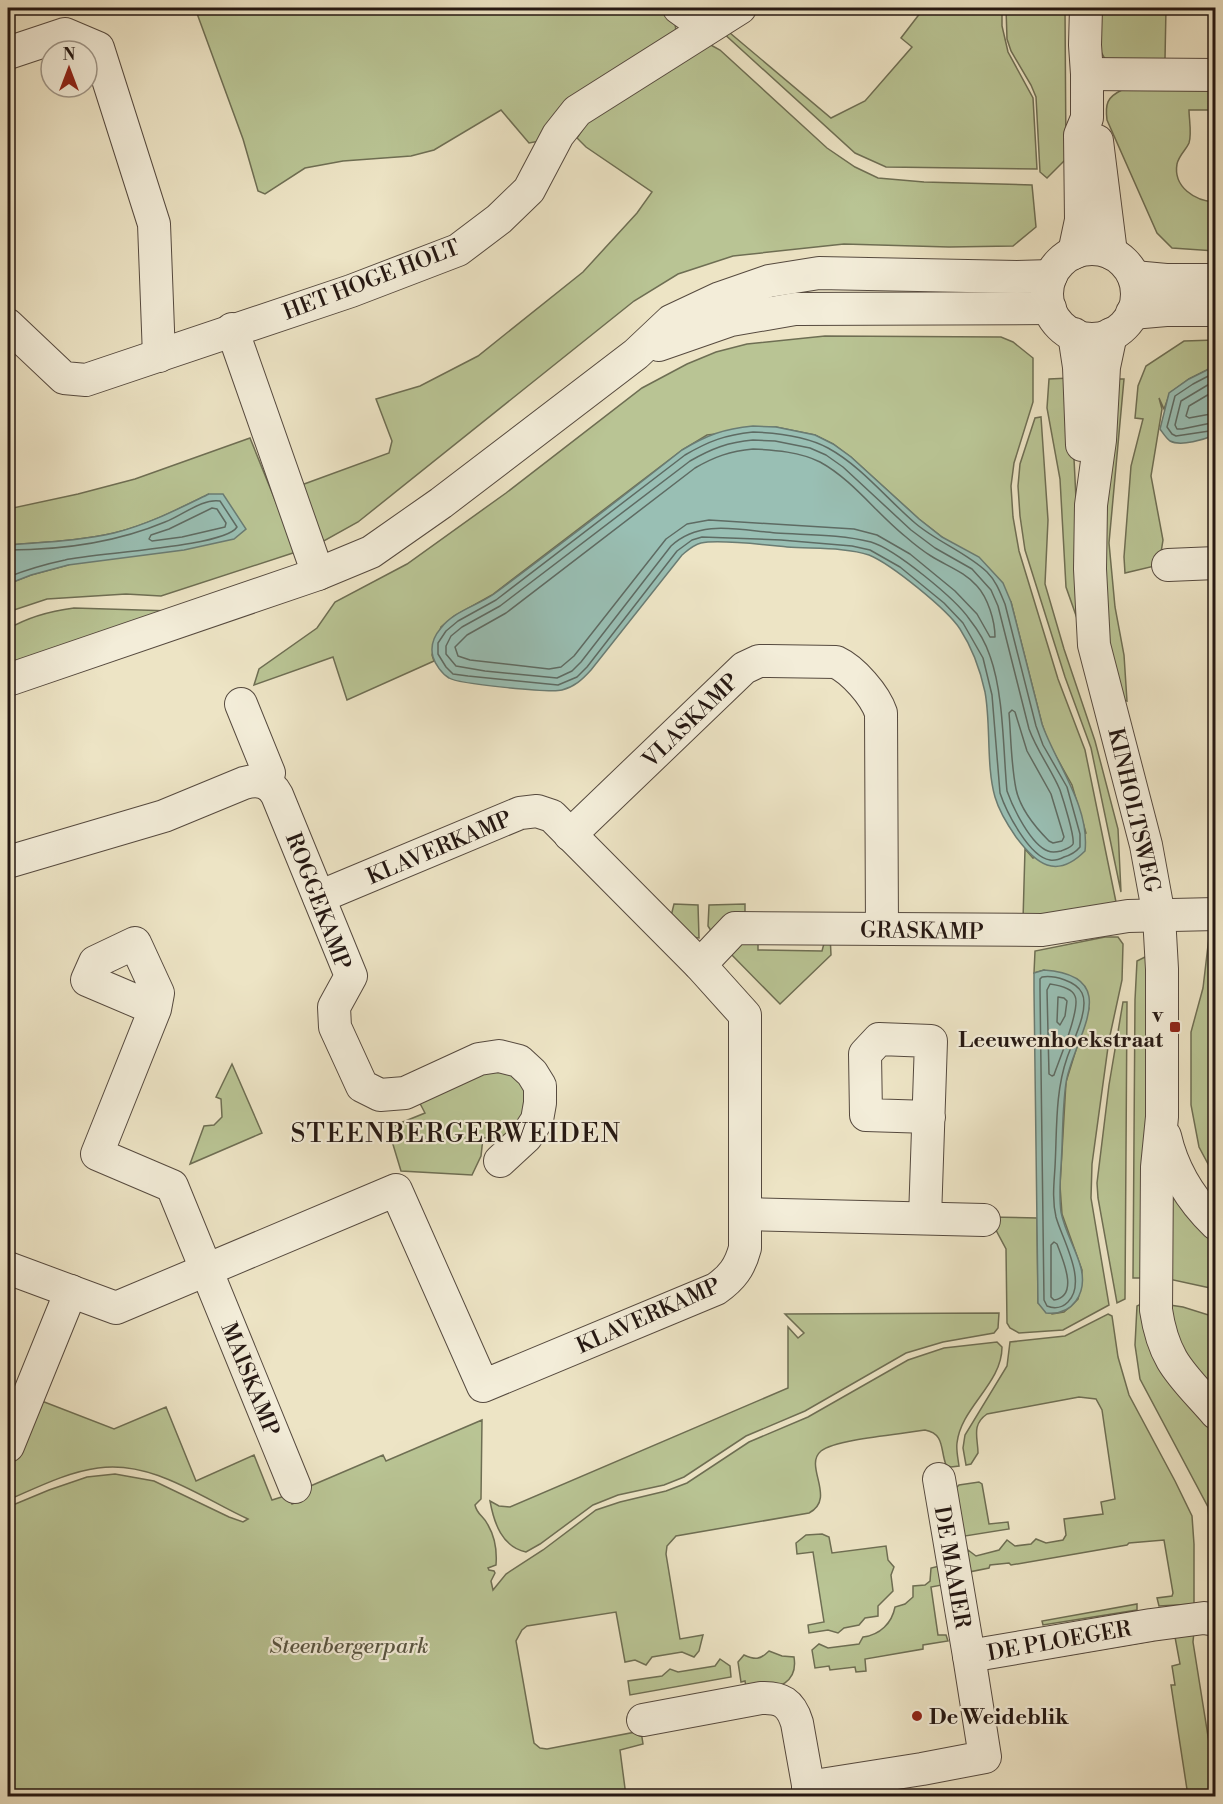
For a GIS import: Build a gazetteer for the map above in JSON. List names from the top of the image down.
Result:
{
  "streets": {
    "street": [
      "HET HOGE HOLT",
      "VLASKAMP",
      "KINHOLTSWEG",
      "KLAVERKAMP",
      "ROGGEKAMP",
      "GRASKAMP",
      "MAISKAMP",
      "DE MAAIER",
      "DE PLOEGER"
    ]
  },
  "crossings": [
    ["VLASKAMP", "KLAVERKAMP"],
    ["VLASKAMP", "GRASKAMP"],
    ["KINHOLTSWEG", "GRASKAMP"],
    ["KLAVERKAMP", "ROGGEKAMP"],
    ["KLAVERKAMP", "GRASKAMP"],
    ["KLAVERKAMP", "MAISKAMP"],
    ["DE MAAIER", "DE PLOEGER"]
  ],
  "districts": ["STEENBERGERWEIDEN"],
  "parks": ["Steenbergerpark"],
  "places": {
    "transit": ["v Leeuwenhoekstraat"],
    "other": ["De Weideblik"]
  },
  "north": "top"
}
